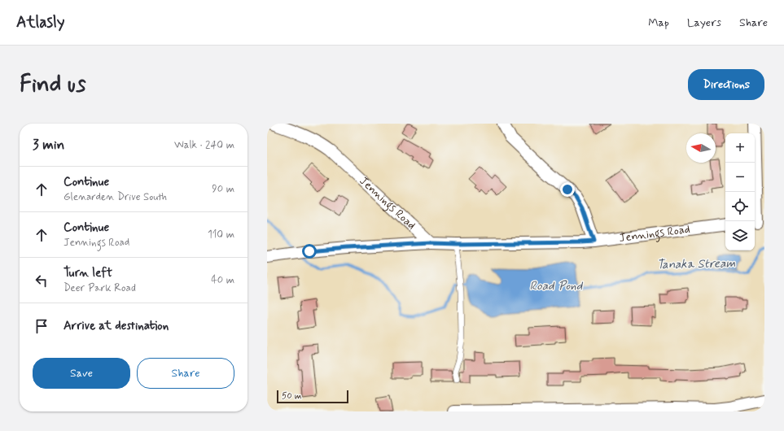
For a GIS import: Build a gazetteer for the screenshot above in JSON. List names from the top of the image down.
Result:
{
  "streets": {
    "street": ["Jennings Road"]
  },
  "water": ["Tanaka Stream", "Road Pond"],
  "scale_bar": "50 m",
  "north": "left",
  "page": {
    "header": "Atlasly",
    "nav": ["Map", "Layers", "Share"],
    "buttons": [
      "Directions",
      ["Save", "Share"]
    ],
    "title": "Find us",
    "heading": ["3 min", "Walk · 240 m"],
    "map_buttons": ["+", "−"],
    "list": [
      ["Continue", "Glenarden Drive South", "90 m"],
      ["Continue", "Jennings Road", "110 m"],
      ["Turn left", "Deer Park Road", "40 m"],
      "Arrive at destination"
    ],
    "scale": "50 m"
  }
}
